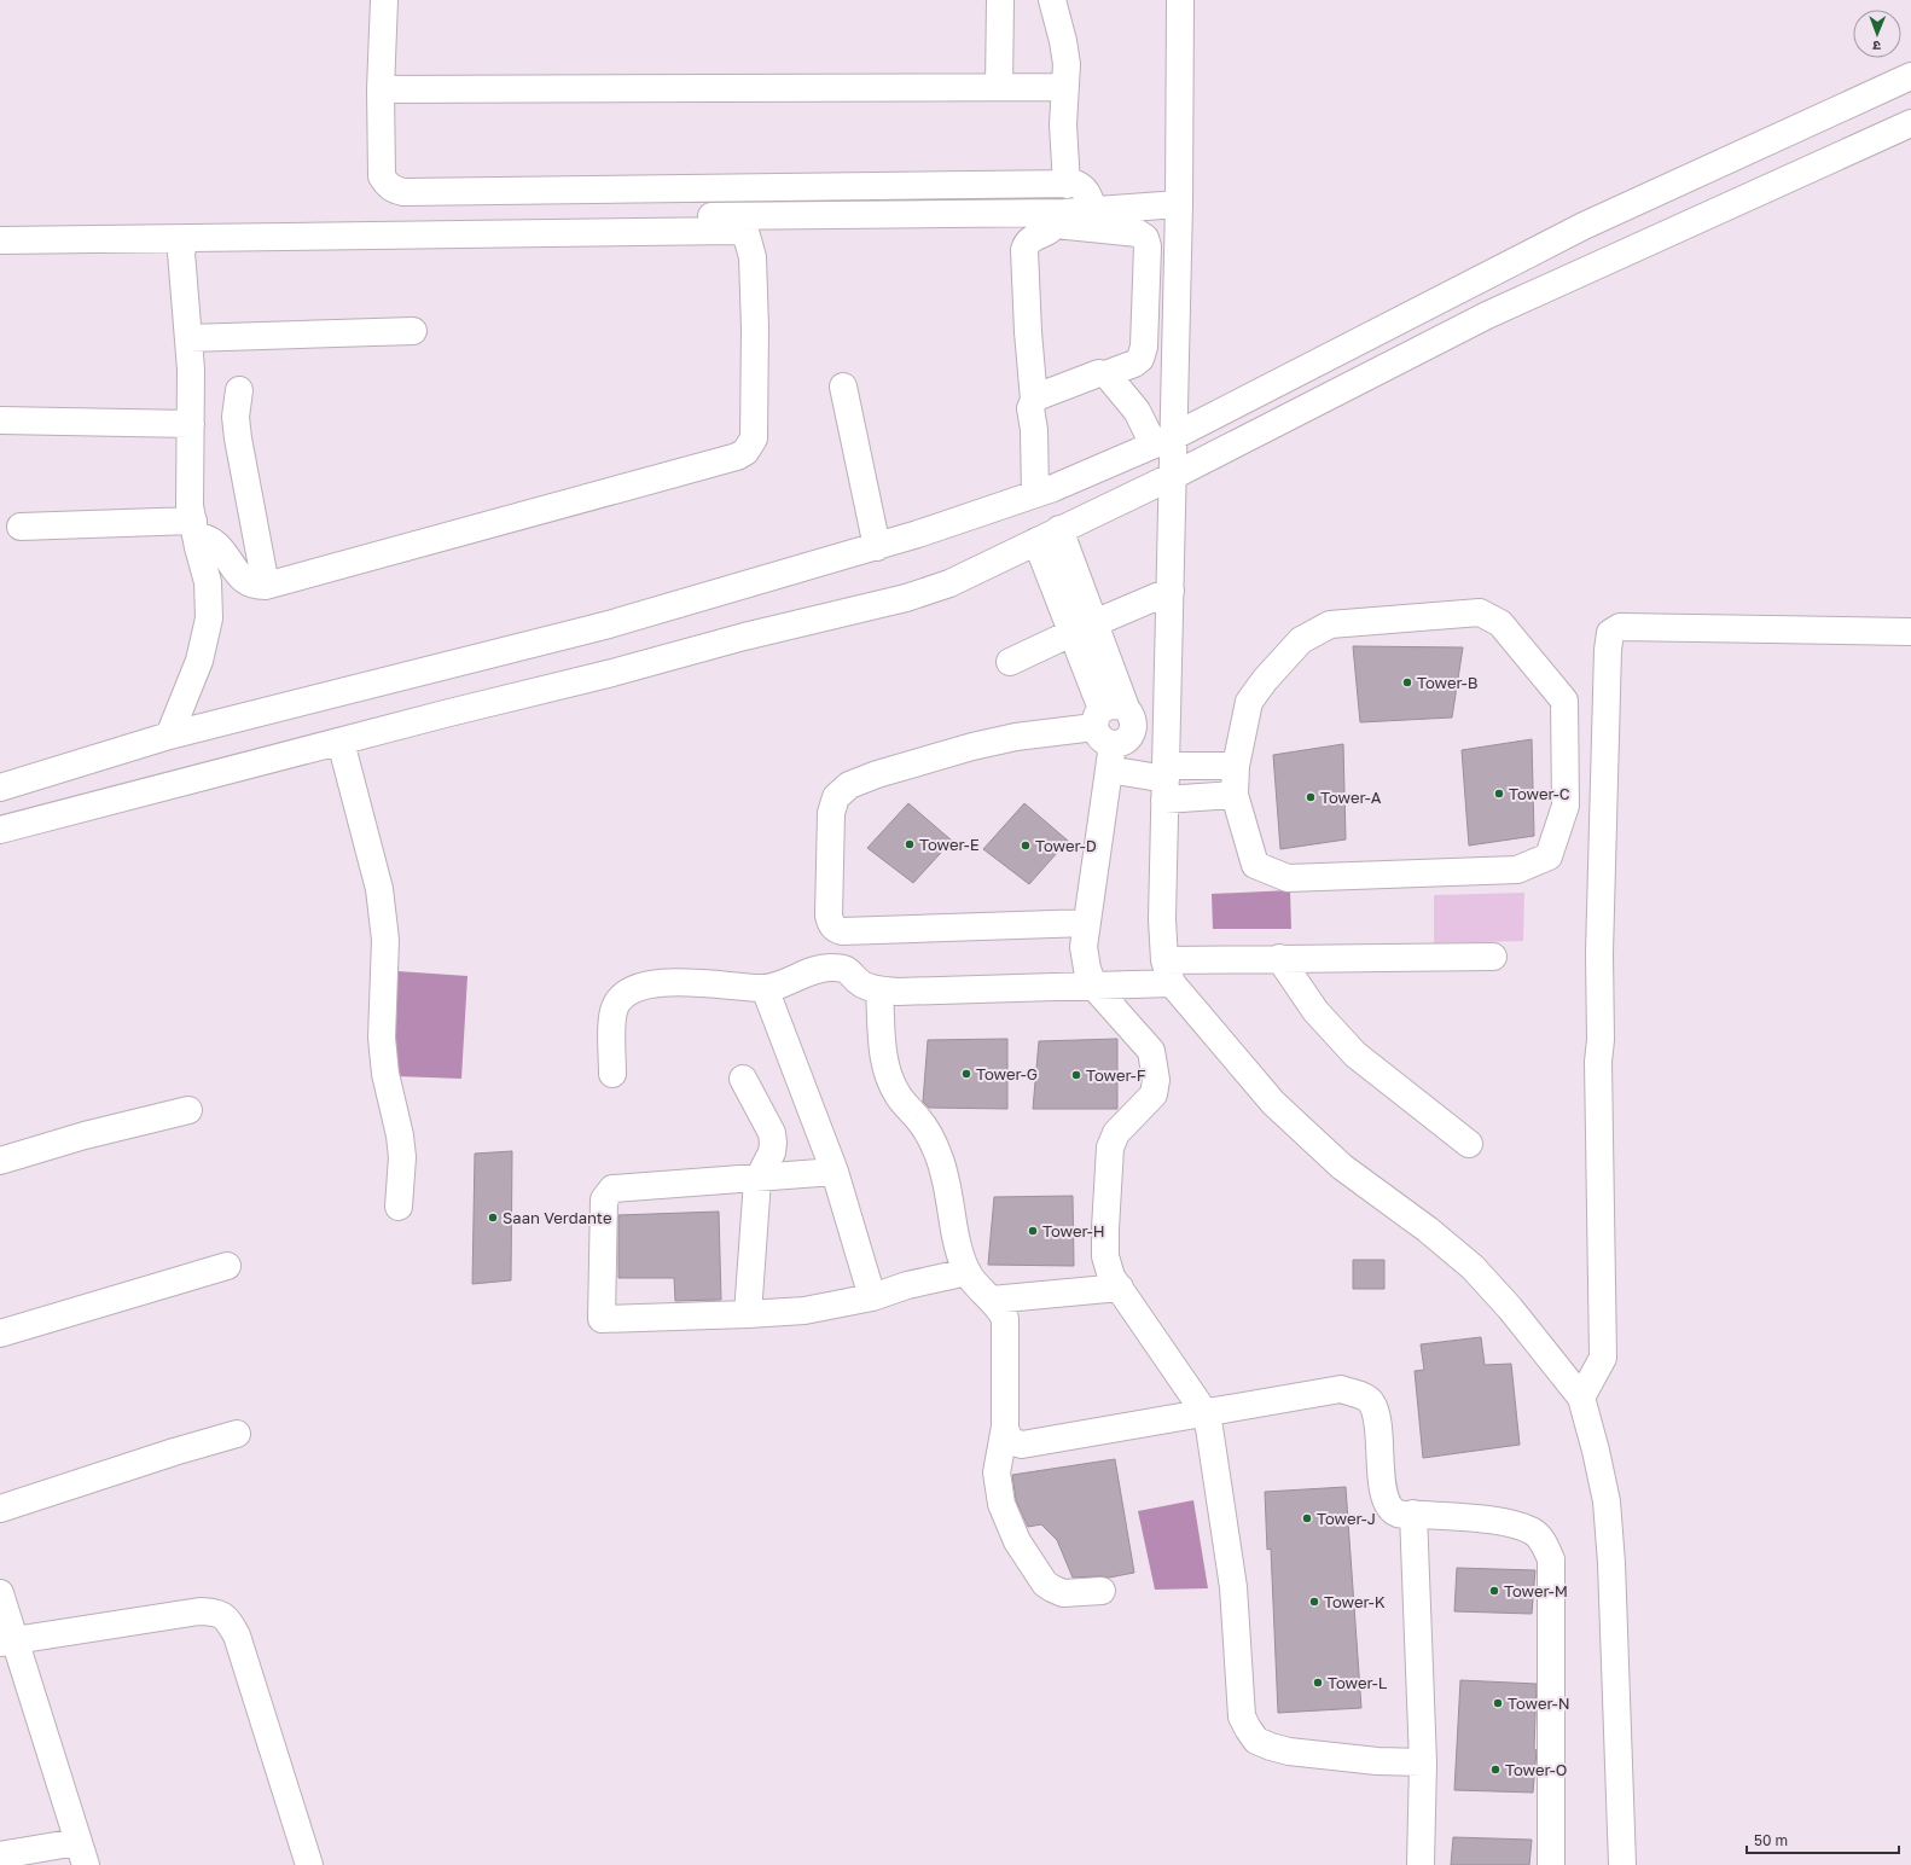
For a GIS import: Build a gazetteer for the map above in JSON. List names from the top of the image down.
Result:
{
  "places": [
    "Tower-B",
    "Tower-C",
    "Tower-A",
    "Tower-E",
    "Tower-D",
    "Tower-G",
    "Tower-F",
    "Saan Verdante",
    "Tower-H",
    "Tower-J",
    "Tower-M",
    "Tower-K",
    "Tower-L",
    "Tower-N",
    "Tower-O"
  ],
  "scale_bar": "50 m",
  "north": "bottom"
}
